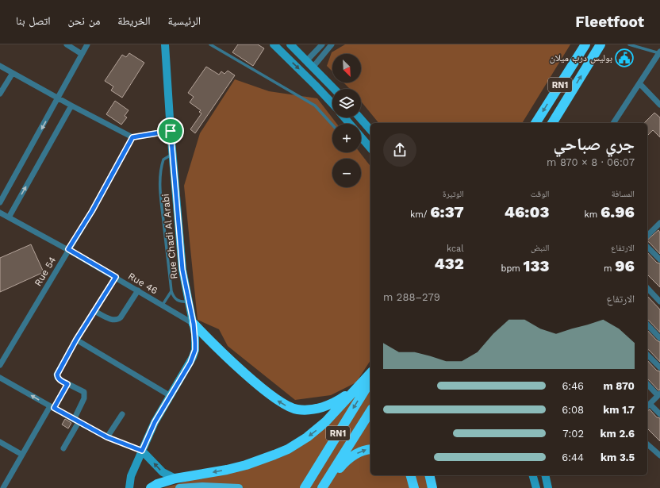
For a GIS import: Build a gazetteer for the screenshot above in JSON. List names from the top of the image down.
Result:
{
  "streets": {
    "highway": ["RN1"],
    "street": ["Rue Chadi Al Arabi", "Rue 54", "Rue 46"]
  },
  "crossings": [
    ["Rue Chadi Al Arabi", "Rue 46"],
    ["Rue 54", "Rue 46"]
  ],
  "places": {
    "public building": ["بوليس درب ميلان"]
  },
  "north": "bottom right",
  "page": {
    "header": "Fleetfoot",
    "nav": [
      "الرئيسية",
      "الخريطة",
      "من نحن",
      "اتصل بنا"
    ],
    "map_buttons": ["+", "−"],
    "heading": ["جري صباحي", "06:07 · 8 × 870 m"],
    "stats": [
      ["المسافة", "6.96 km"],
      ["الوقت", "46:03"],
      ["الوتيرة", "6:37 /km"],
      ["الارتفاع", "96 m"],
      ["النبض", "133 bpm"],
      ["kcal", "432"]
    ],
    "chart": ["الارتفاع", "279–288 m"],
    "list": [
      {
        "name": "870 m",
        "note": "6:46"
      },
      {
        "name": "1.7 km",
        "note": "6:08"
      },
      {
        "name": "2.6 km",
        "note": "7:02"
      },
      {
        "name": "3.5 km",
        "note": "6:44"
      }
    ]
  }
}
